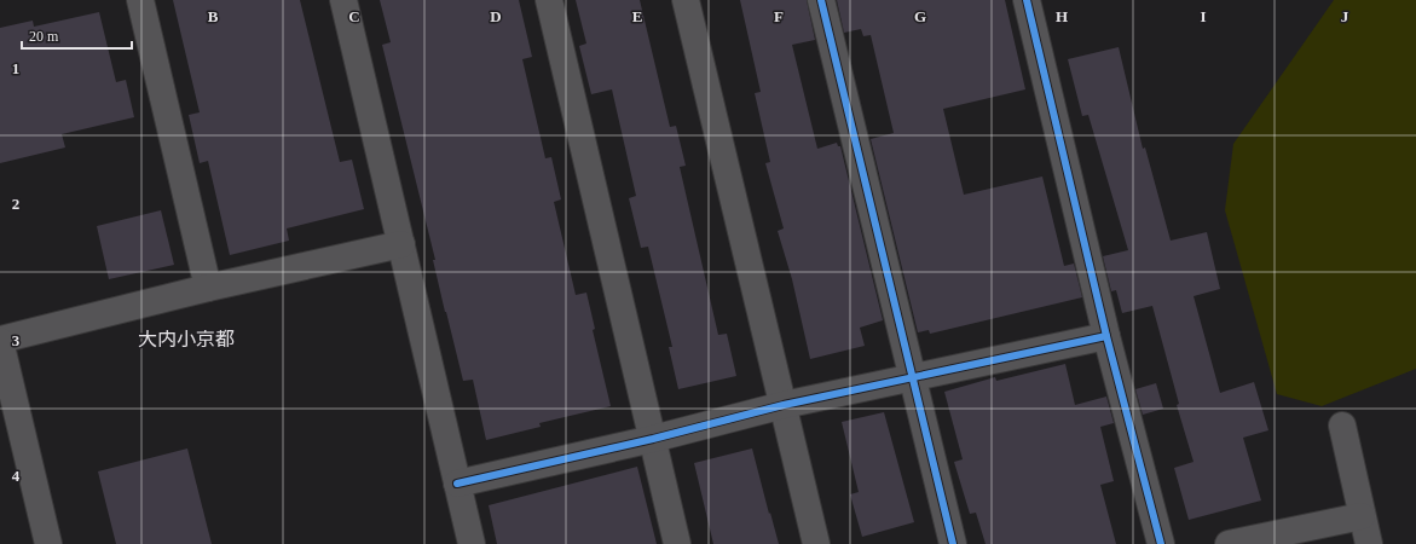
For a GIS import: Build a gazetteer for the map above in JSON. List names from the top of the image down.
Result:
{
  "districts": ["大内小京都"],
  "scale_bar": "20 m",
  "grid": {
    "columns": [
      "B",
      "C",
      "D",
      "E",
      "F",
      "G",
      "H",
      "I",
      "J"
    ],
    "rows": [
      "1",
      "2",
      "3",
      "4"
    ]
  }
}
